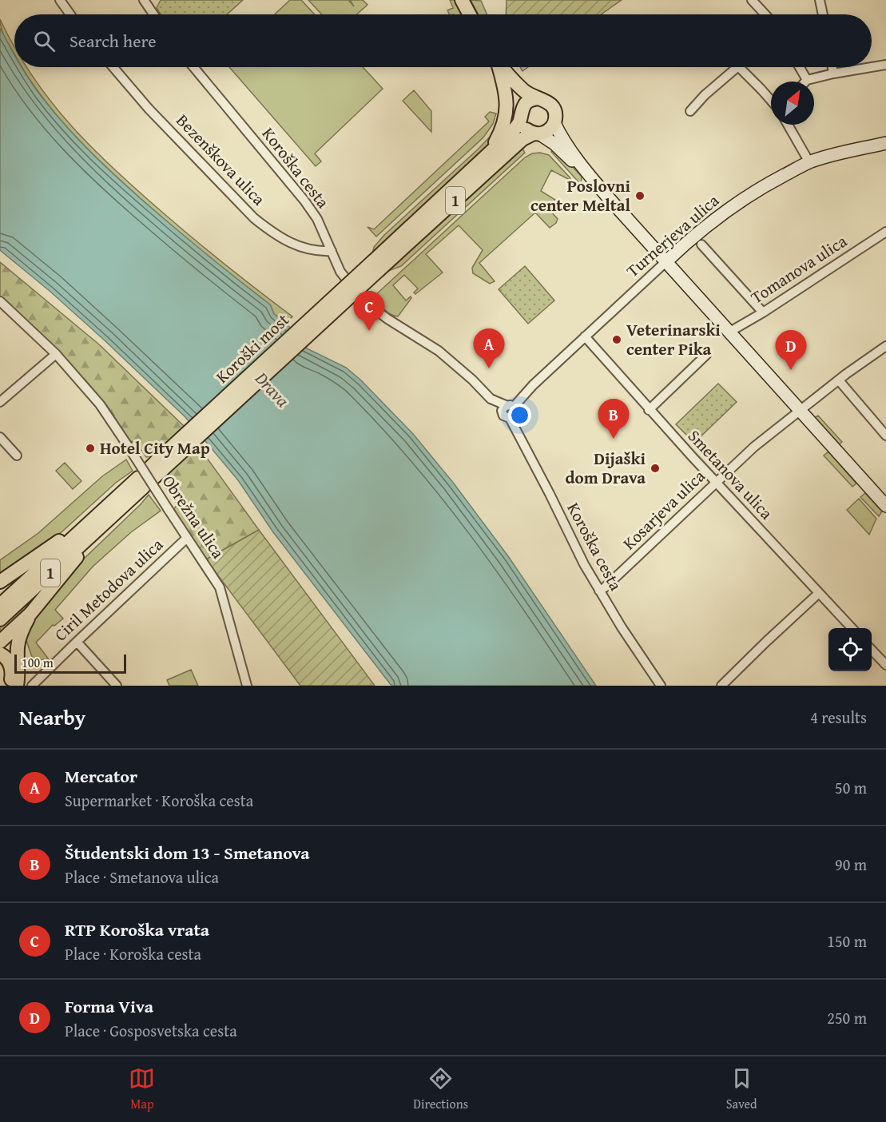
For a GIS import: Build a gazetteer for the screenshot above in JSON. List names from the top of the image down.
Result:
{
  "streets": {
    "main road": ["1", "Koroški most"],
    "street": [
      "Bezenškova ulica",
      "Koroška cesta",
      "Turnerjeva ulica",
      "Tomanova ulica",
      "Smetanova ulica",
      "Kosarjeva ulica",
      "Obrežna ulica",
      "Ciril Metodova ulica"
    ]
  },
  "crossings": [
    ["Bezenškova ulica", "Koroška cesta"],
    ["Koroška cesta", "Turnerjeva ulica"],
    ["Koroška cesta", "Kosarjeva ulica"],
    ["1", "Koroški most"],
    ["Turnerjeva ulica", "Smetanova ulica"],
    ["Smetanova ulica", "Kosarjeva ulica"],
    ["Obrežna ulica", "Ciril Metodova ulica"]
  ],
  "water": ["Drava"],
  "places": [
    "Poslovni center Meltal",
    "Veterinarski center Pika",
    "Hotel City Map",
    "Dijaški dom Drava"
  ],
  "scale_bar": "100 m",
  "north": "top right",
  "page": {
    "search": "Search here",
    "pins": [
      "C",
      "A",
      "D",
      "B"
    ],
    "scale": "100 m",
    "heading": ["Nearby", "4 results"],
    "list": [
      {
        "mark": "A",
        "name": "Mercator",
        "note": "Supermarket · Koroška cesta",
        "value": "50 m"
      },
      {
        "mark": "B",
        "name": "Študentski dom 13 - Smetanova",
        "note": "Place · Smetanova ulica",
        "value": "90 m"
      },
      {
        "mark": "C",
        "name": "RTP Koroška vrata",
        "note": "Place · Koroška cesta",
        "value": "150 m"
      },
      {
        "mark": "D",
        "name": "Forma Viva",
        "note": "Place · Gosposvetska cesta",
        "value": "250 m"
      }
    ],
    "nav": ["Map", "Directions", "Saved"]
  }
}
